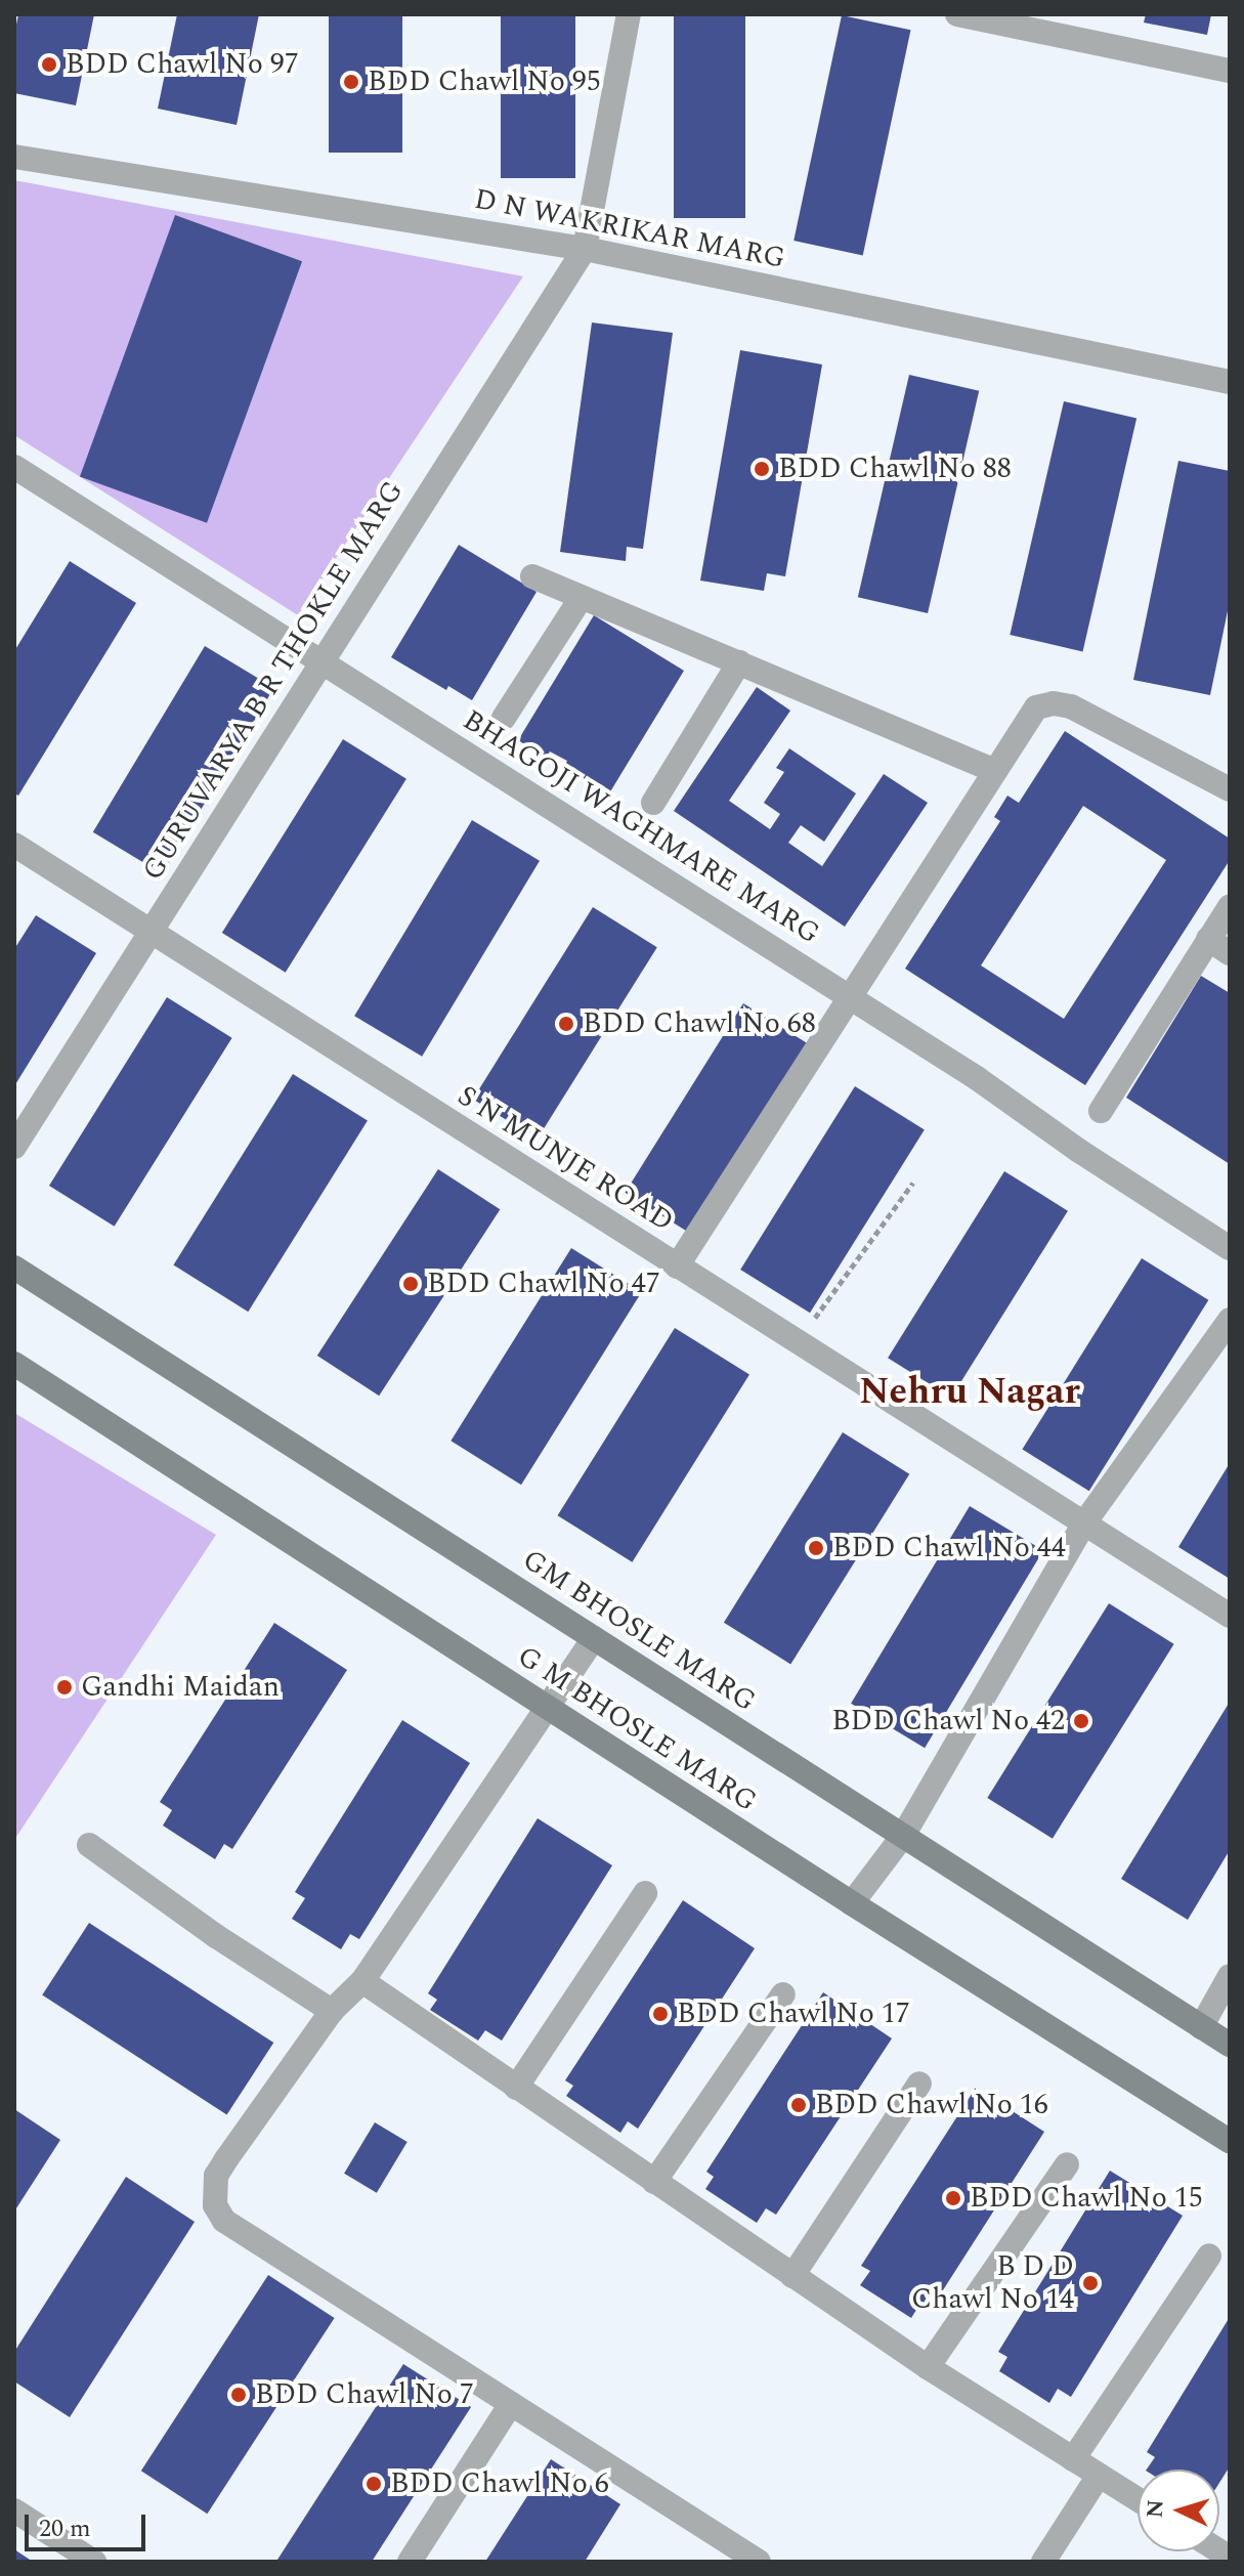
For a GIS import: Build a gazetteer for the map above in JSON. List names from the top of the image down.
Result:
{
  "streets": {
    "main road": ["GM BHOSLE MARG", "G M BHOSLE MARG"],
    "street": [
      "D N WAKRIKAR MARG",
      "GURUVARYA B R THOKLE MARG",
      "BHAGOJI WAGHMARE MARG",
      "S N MUNJE ROAD"
    ]
  },
  "crossings": [
    ["D N WAKRIKAR MARG", "GURUVARYA B R THOKLE MARG"],
    ["GURUVARYA B R THOKLE MARG", "BHAGOJI WAGHMARE MARG"],
    ["GURUVARYA B R THOKLE MARG", "S N MUNJE ROAD"]
  ],
  "districts": ["Nehru Nagar"],
  "places": [
    "BDD Chawl No 97",
    "BDD Chawl No 95",
    "BDD Chawl No 88",
    "BDD Chawl No 68",
    "BDD Chawl No 47",
    "BDD Chawl No 44",
    "Gandhi Maidan",
    "BDD Chawl No 42",
    "BDD Chawl No 17",
    "BDD Chawl No 16",
    "BDD Chawl No 15",
    "B D D Chawl No 14",
    "BDD Chawl No 7",
    "BDD Chawl No 6"
  ],
  "scale_bar": "20 m",
  "north": "left"
}
